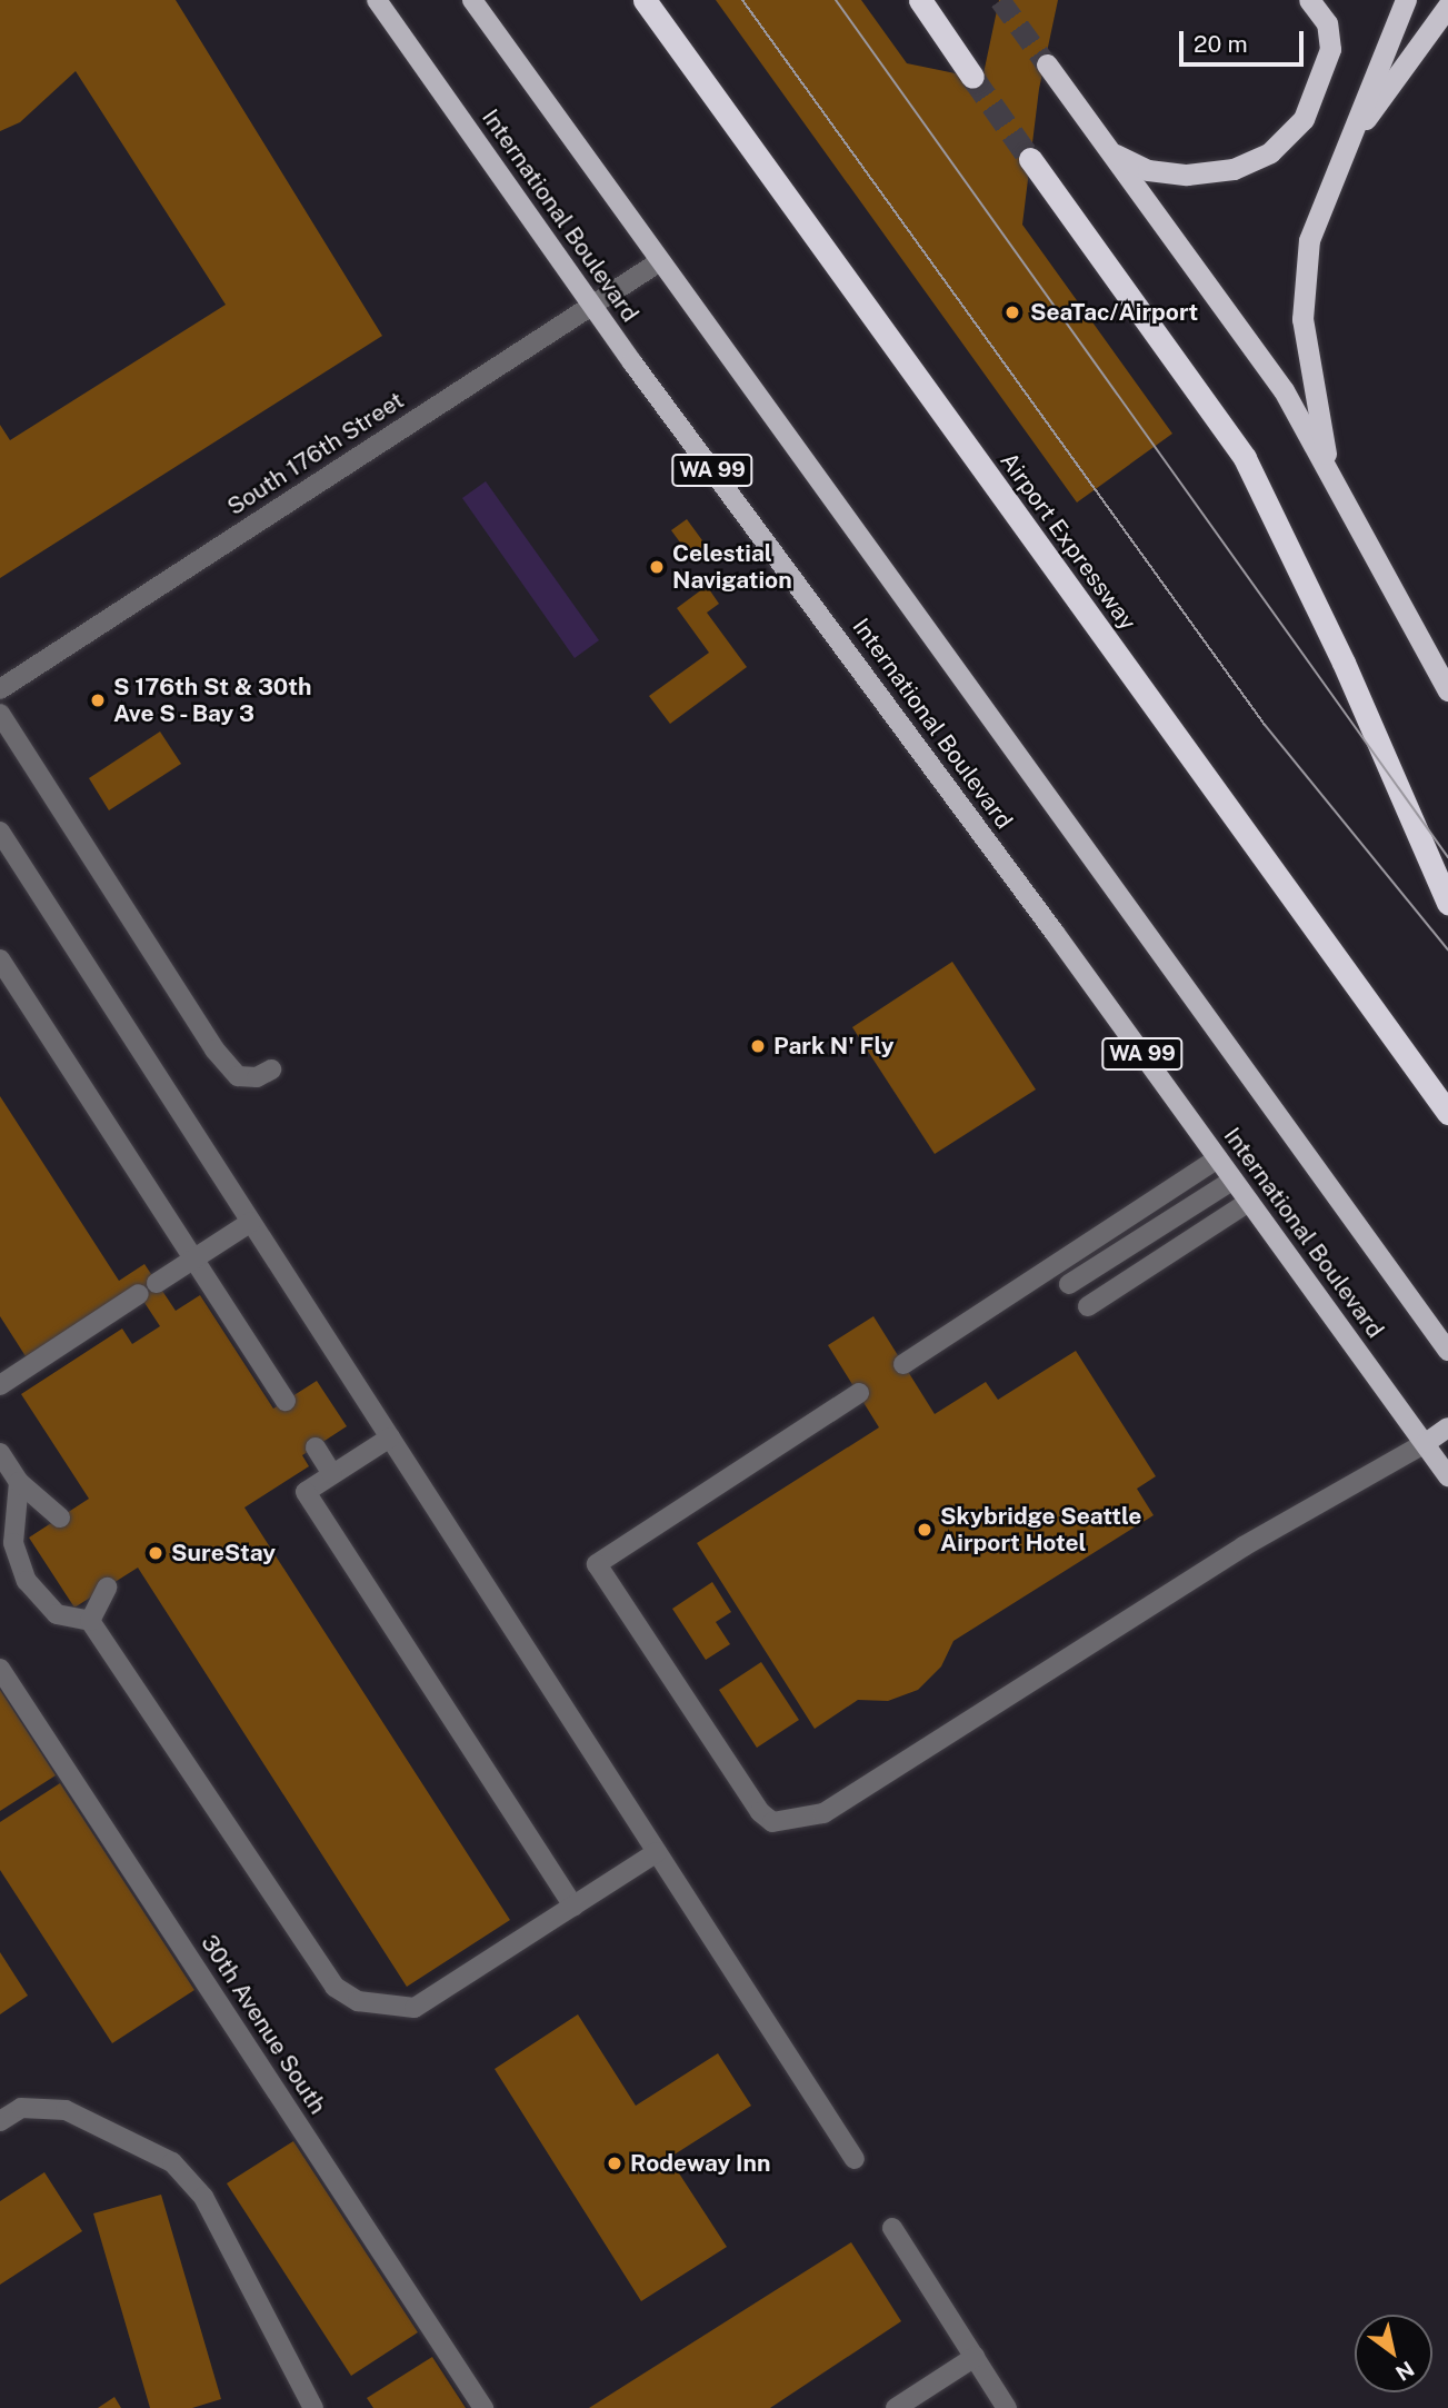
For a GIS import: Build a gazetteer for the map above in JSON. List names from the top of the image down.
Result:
{
  "streets": {
    "highway": ["Airport Expressway"],
    "main road": ["International Boulevard", "WA 99"],
    "street": ["South 176th Street", "30th Avenue South"]
  },
  "crossings": [
    ["International Boulevard", "South 176th Street"]
  ],
  "places": [
    "SeaTac/Airport",
    "Celestial Navigation",
    "S 176th St & 30th Ave S - Bay 3",
    "Park N' Fly",
    "Skybridge Seattle Airport Hotel",
    "SureStay",
    "Rodeway Inn"
  ],
  "scale_bar": "20 m",
  "north": "bottom right"
}
